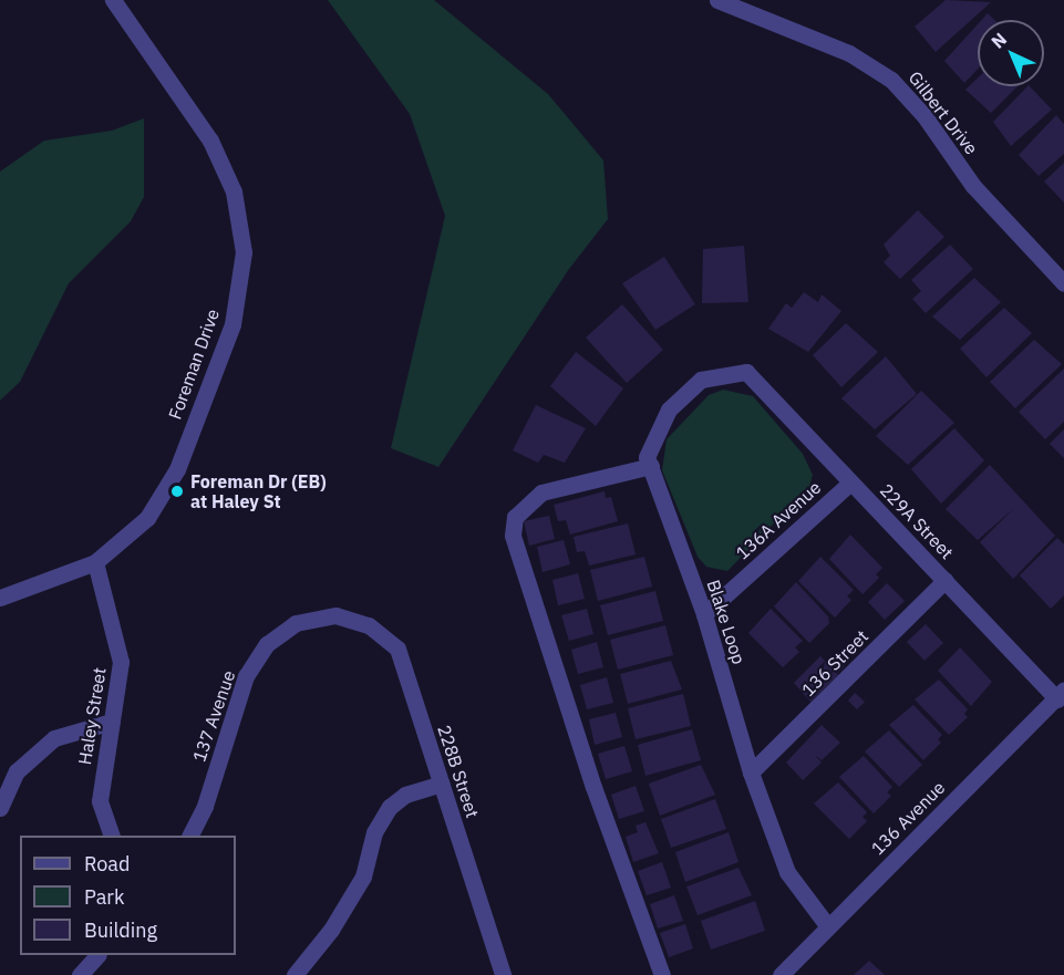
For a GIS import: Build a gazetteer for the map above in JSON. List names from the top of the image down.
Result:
{
  "streets": {
    "street": [
      "Gilbert Drive",
      "Foreman Drive",
      "136A Avenue",
      "229A Street",
      "Blake Loop",
      "136 Street",
      "Haley Street",
      "137 Avenue",
      "228B Street",
      "136 Avenue"
    ]
  },
  "crossings": [
    ["Foreman Drive", "Haley Street"],
    ["136A Avenue", "229A Street"],
    ["136A Avenue", "Blake Loop"],
    ["229A Street", "Blake Loop"],
    ["229A Street", "136 Street"],
    ["229A Street", "136 Avenue"],
    ["Blake Loop", "136 Street"],
    ["Blake Loop", "136 Avenue"],
    ["137 Avenue", "228B Street"]
  ],
  "places": ["Foreman Dr (EB) at Haley St"],
  "legend": ["Road", "Park", "Building"],
  "north": "top left"
}
